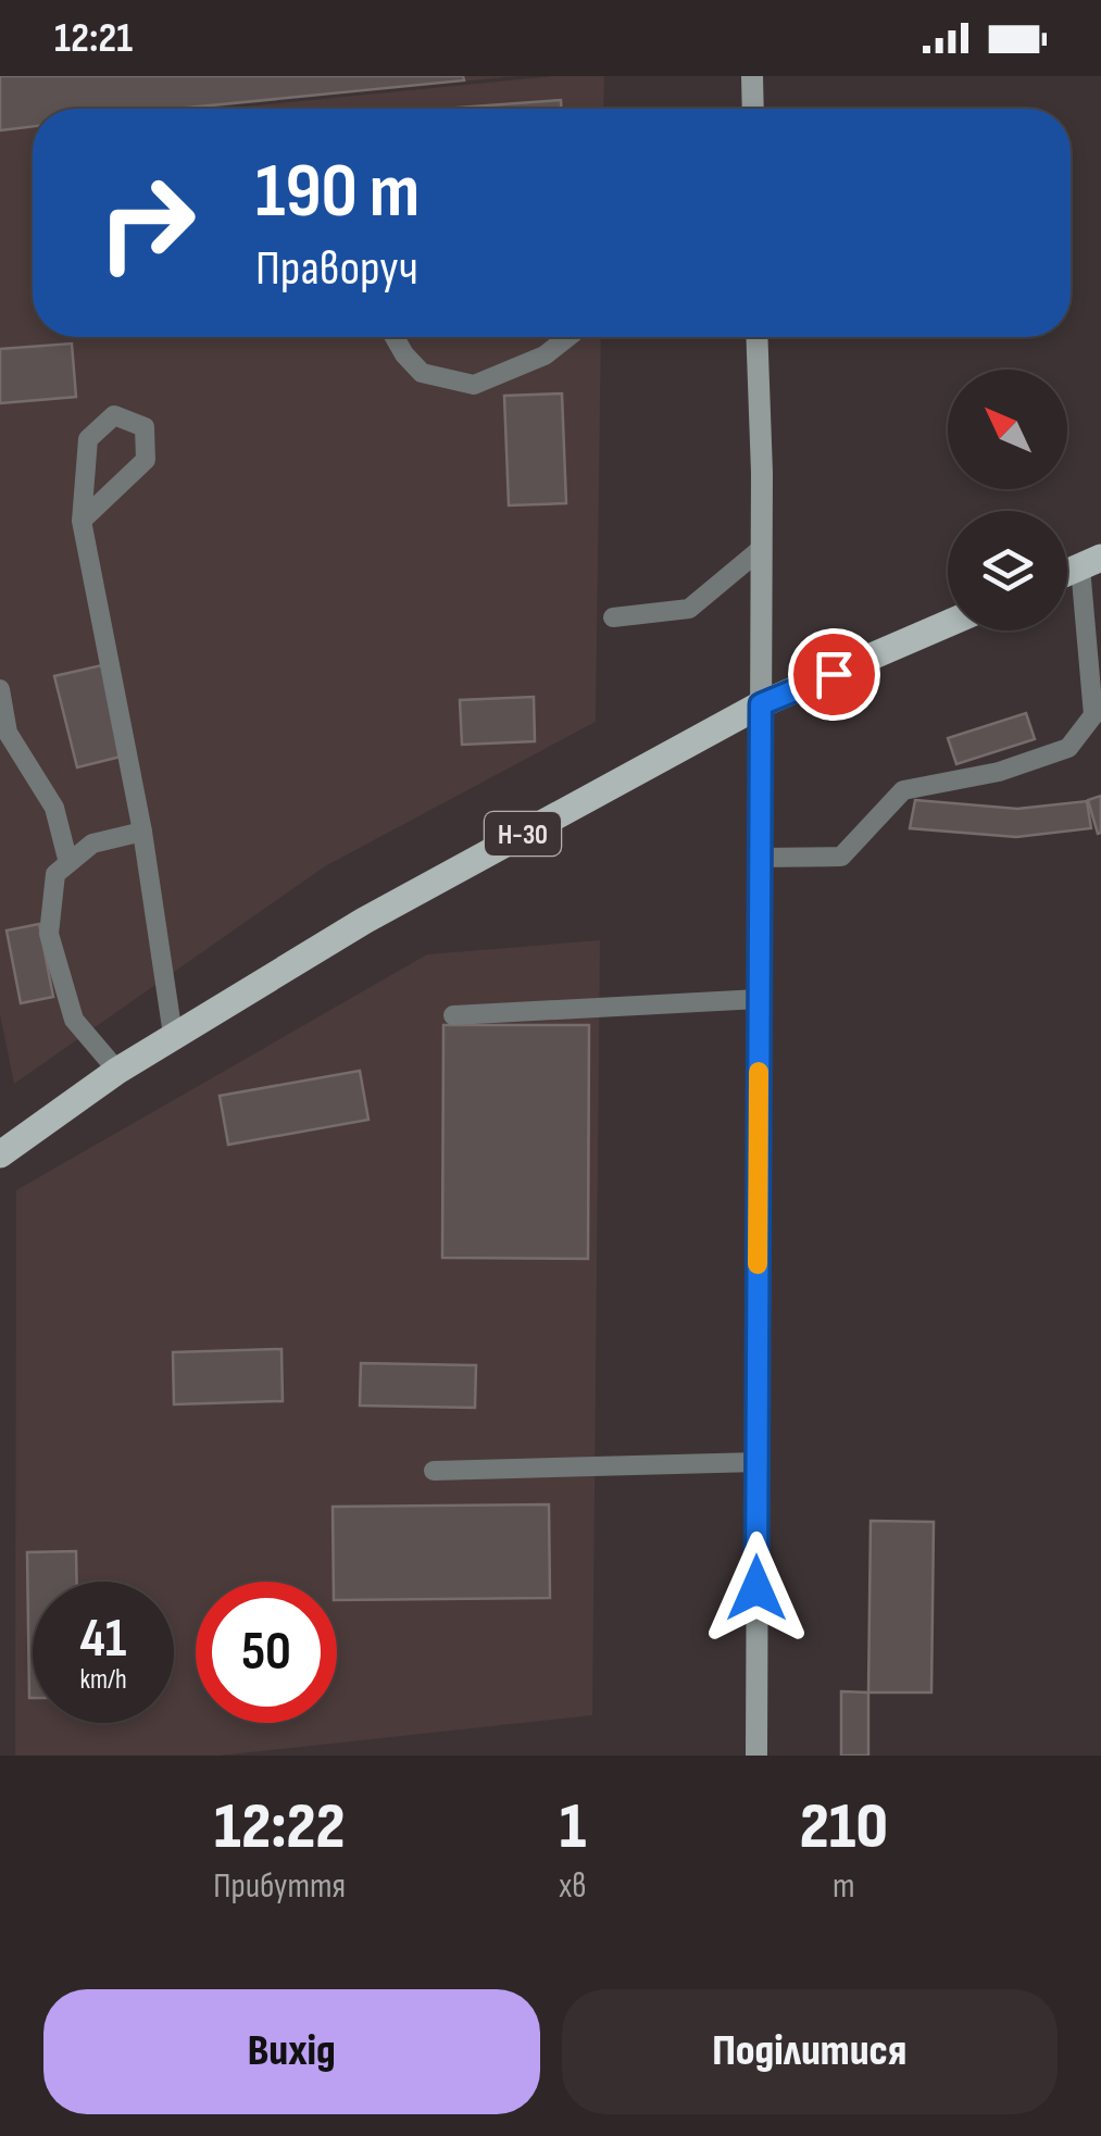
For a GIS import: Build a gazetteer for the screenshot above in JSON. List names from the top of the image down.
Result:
{
  "streets": {
    "main road": ["Н-30"]
  },
  "north": "top left",
  "page": {
    "status": "12:21",
    "turn": ["190 m", "Праворуч"],
    "speed": "41 km/h",
    "limit": "50",
    "eta": [
      "12:22",
      "Прибуття",
      "1",
      "хв",
      "210",
      "m"
    ],
    "buttons": ["Вихід", "Поділитися"]
  }
}
